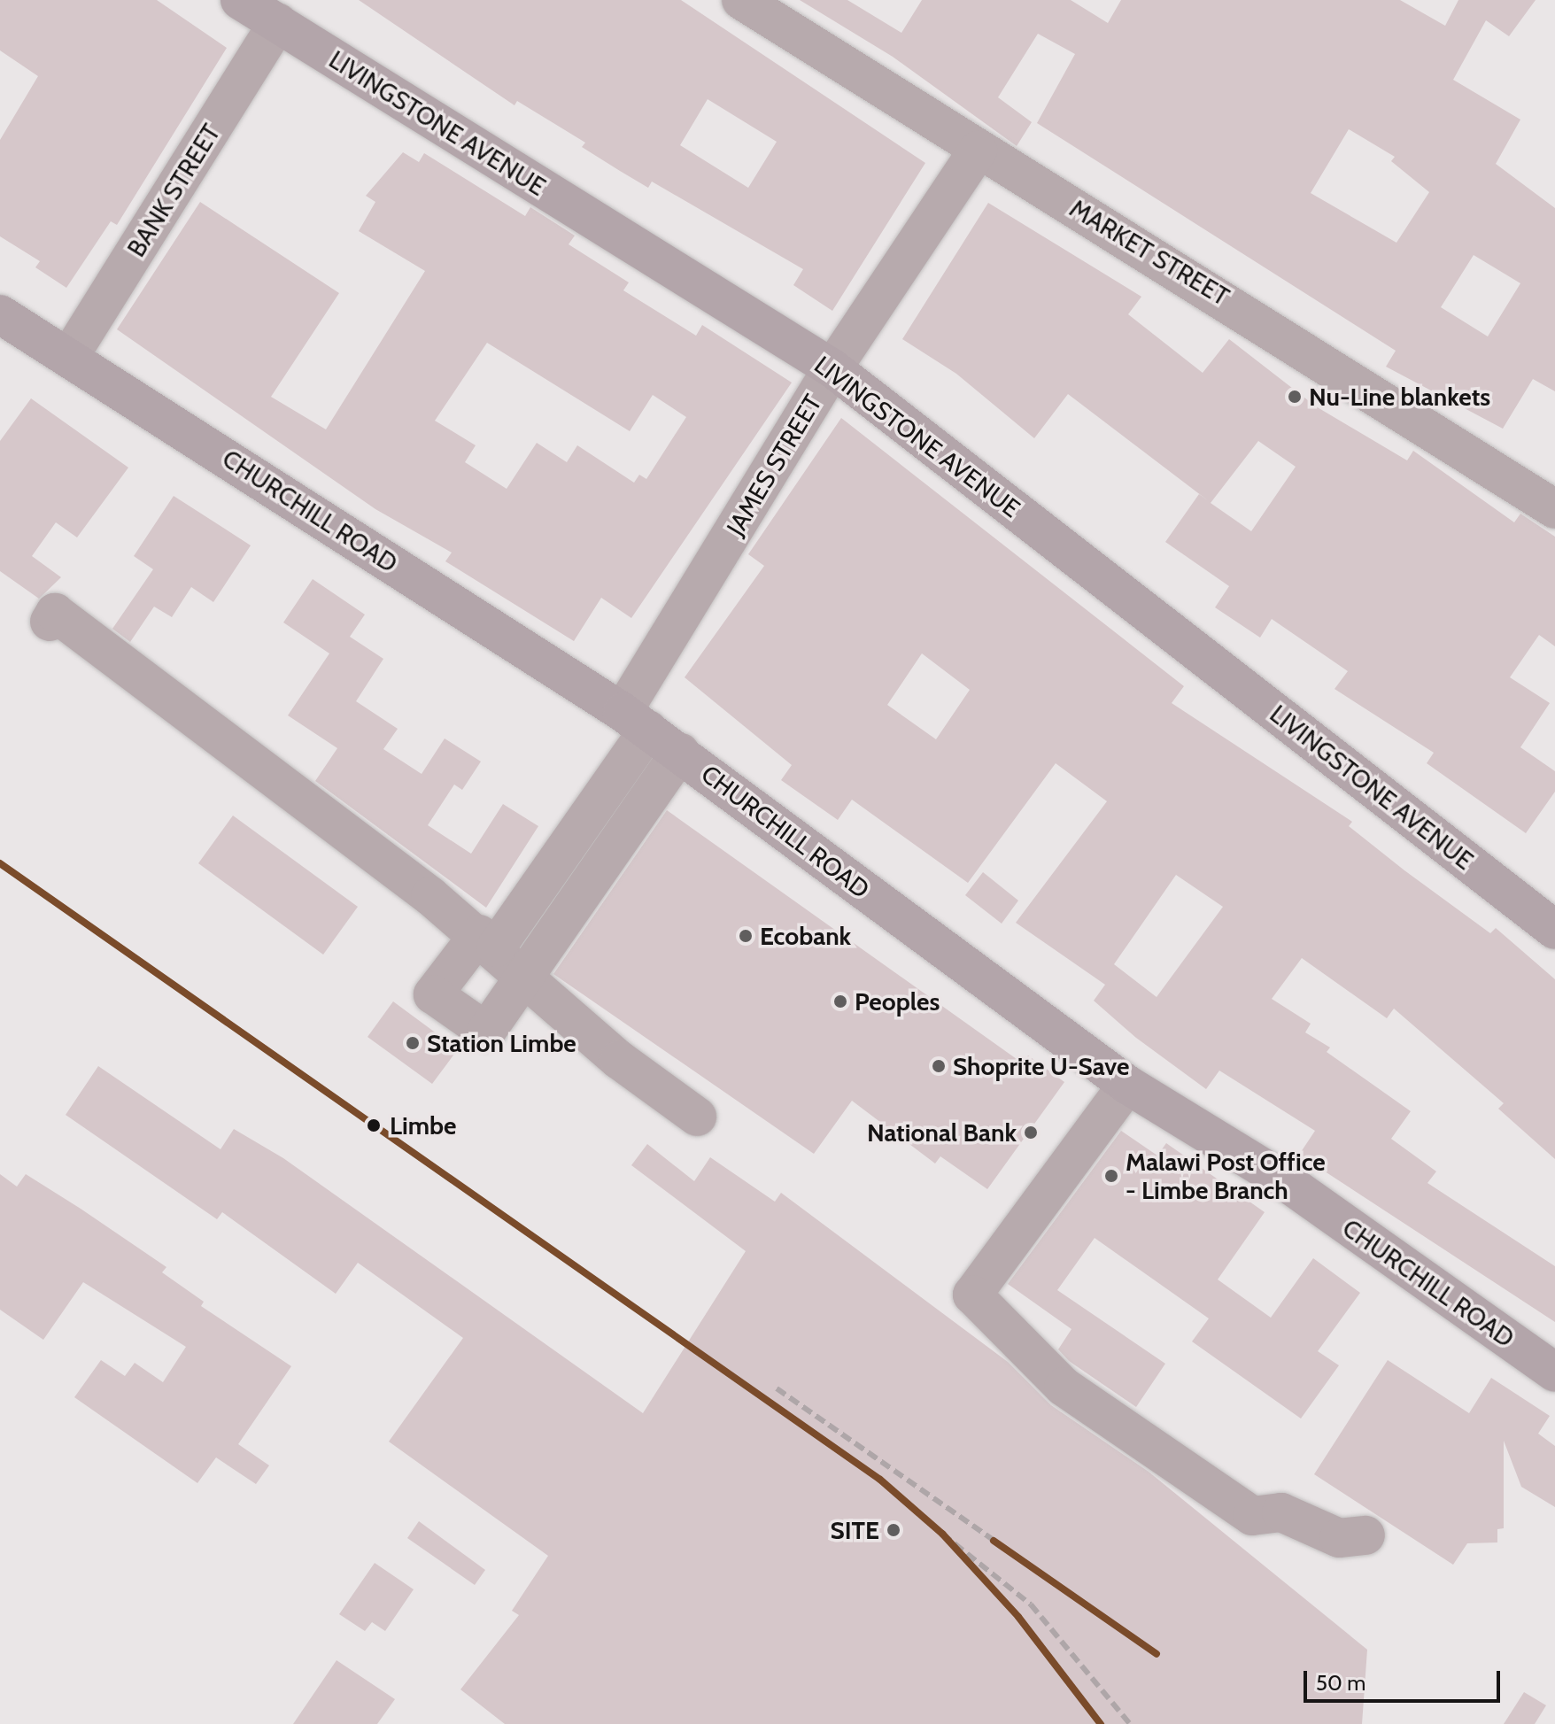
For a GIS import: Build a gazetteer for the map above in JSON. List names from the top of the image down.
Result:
{
  "streets": {
    "highway": ["LIVINGSTONE AVENUE", "CHURCHILL ROAD"],
    "street": ["BANK STREET", "MARKET STREET", "JAMES STREET"]
  },
  "crossings": [
    ["LIVINGSTONE AVENUE", "BANK STREET"],
    ["LIVINGSTONE AVENUE", "JAMES STREET"],
    ["BANK STREET", "CHURCHILL ROAD"],
    ["MARKET STREET", "JAMES STREET"],
    ["JAMES STREET", "CHURCHILL ROAD"]
  ],
  "places": [
    "Nu-Line blankets",
    "Ecobank",
    "Peoples",
    "Station Limbe",
    "Shoprite U-Save",
    "Limbe",
    "National Bank",
    "Malawi Post Office - Limbe Branch",
    "SITE"
  ],
  "scale_bar": "50 m"
}
